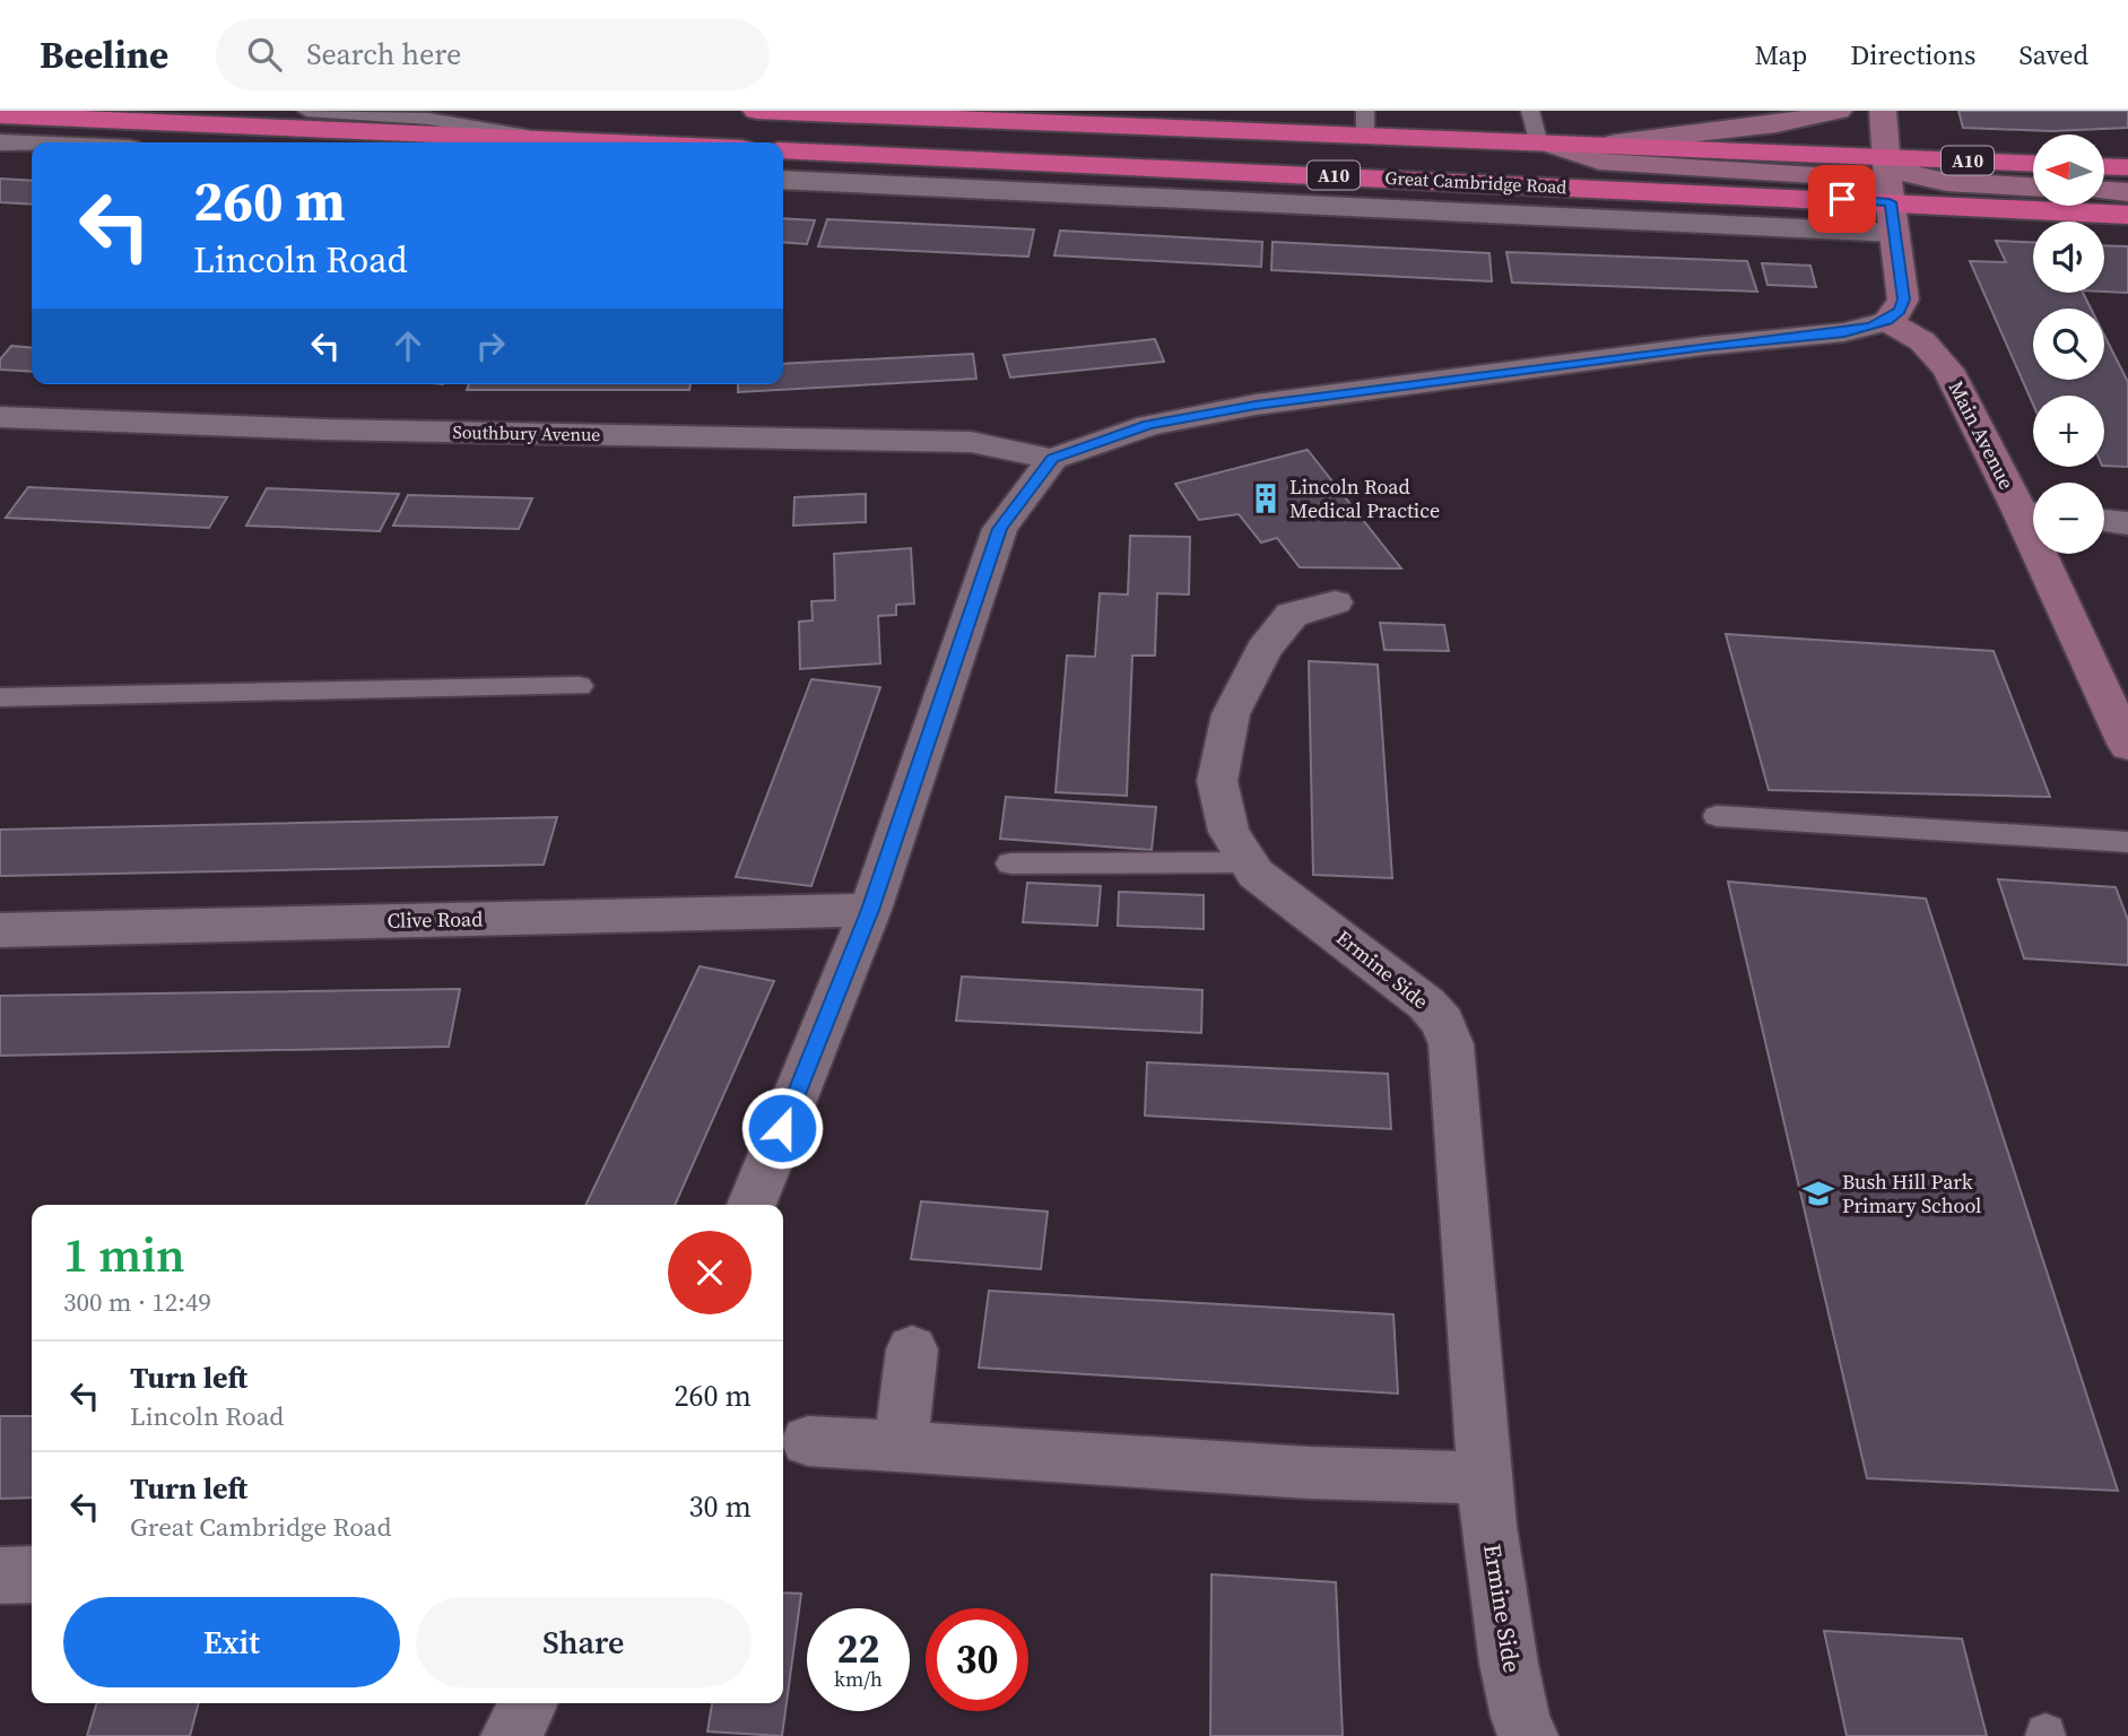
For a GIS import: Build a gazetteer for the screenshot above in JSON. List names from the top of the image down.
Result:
{
  "streets": {
    "highway": ["A10", "Great Cambridge Road"],
    "street": [
      "Southbury Avenue",
      "Main Avenue",
      "Clive Road",
      "Ermine Side"
    ]
  },
  "crossings": [
    ["A10", "Great Cambridge Road"]
  ],
  "places": {
    "building": ["Lincoln Road Medical Practice"],
    "school or university": ["Bush Hill Park Primary School"]
  },
  "north": "left",
  "page": {
    "header": "Beeline",
    "search": "Search here",
    "nav": ["Map", "Directions", "Saved"],
    "map_buttons": ["+", "−"],
    "turn": ["260 m", "Lincoln Road"],
    "heading": ["1 min", "300 m · 12:49"],
    "list": [
      {
        "name": "Turn left",
        "note": "Lincoln Road",
        "value": "260 m"
      },
      {
        "name": "Turn left",
        "note": "Great Cambridge Road",
        "value": "30 m"
      }
    ],
    "buttons": ["Exit", "Share"],
    "speed": "22 km/h",
    "limit": "30"
  }
}
